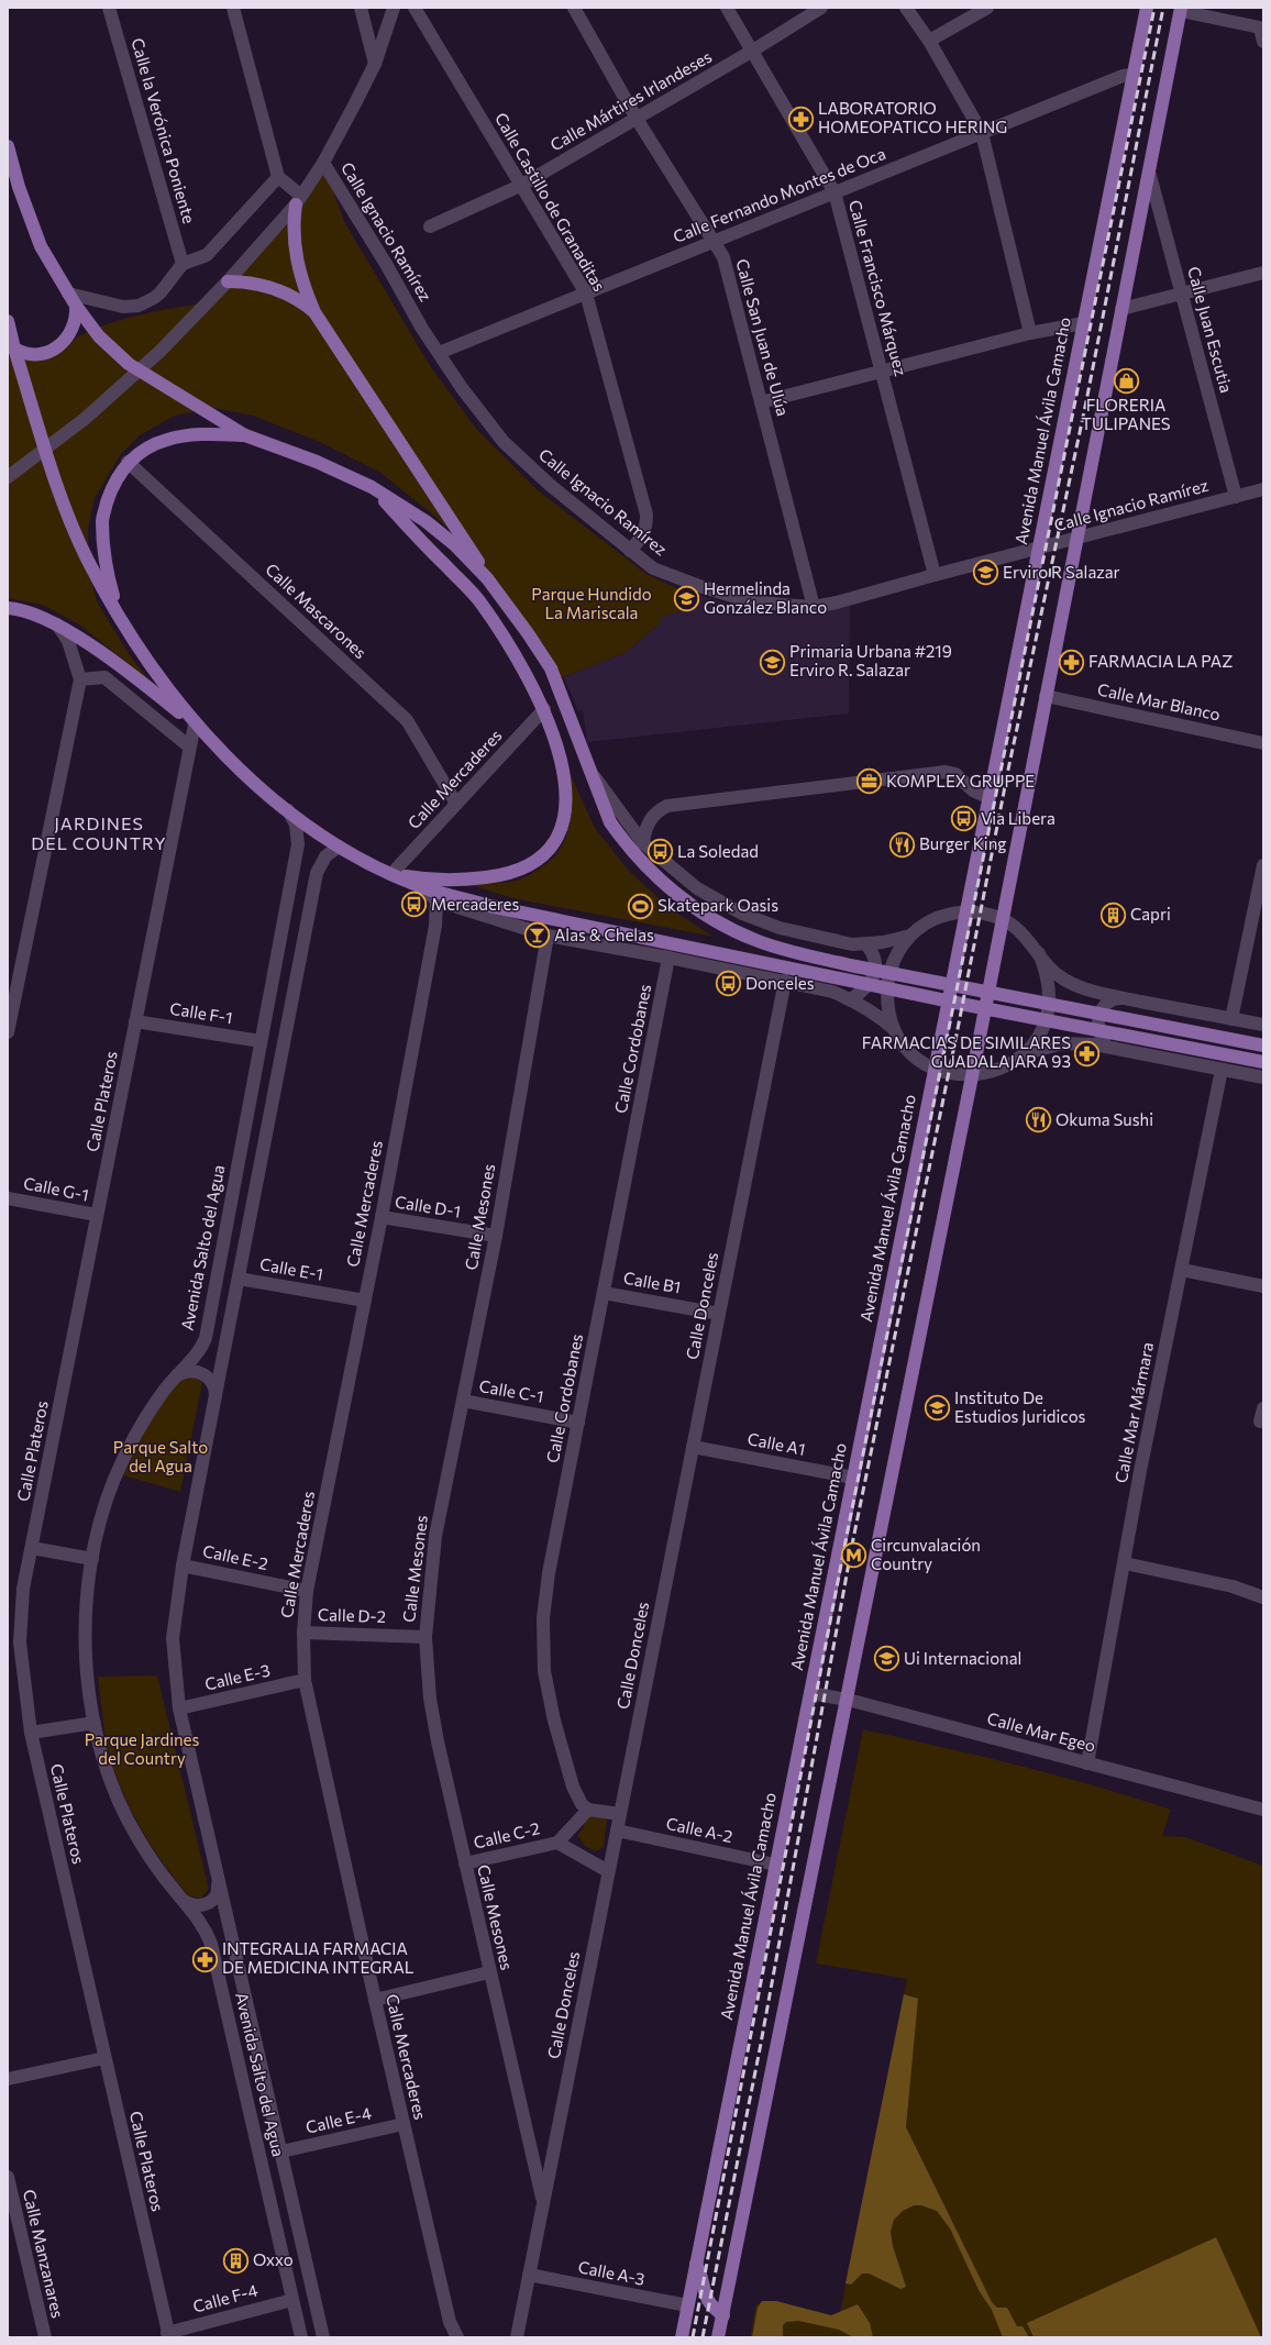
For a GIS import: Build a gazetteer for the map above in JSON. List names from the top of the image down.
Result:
{
  "streets": {
    "main road": ["Avenida Manuel Ávila Camacho"],
    "street": [
      "Calle Mártires Irlandeses",
      "Calle la Verónica Poniente",
      "Calle Fernando Montes de Oca",
      "Calle Castillo de Granaditas",
      "Calle Ignacio Ramírez",
      "Calle Francisco Márquez",
      "Calle Juan Escutia",
      "Calle San Juan de Ulúa",
      "Calle Mascarones",
      "Calle Mar Blanco",
      "Calle Mercaderes",
      "Calle F-1",
      "Calle Cordobanes",
      "Calle Plateros",
      "Calle G-1",
      "Calle D-1",
      "Calle Mesones",
      "Avenida Salto del Agua",
      "Calle E-1",
      "Calle B1",
      "Calle Donceles",
      "Calle C-1",
      "Calle Mar Mármara",
      "Calle A1",
      "Calle E-2",
      "Calle D-2",
      "Calle E-3",
      "Calle Mar Egeo",
      "Calle A-2",
      "Calle C-2",
      "Calle E-4",
      "Calle Manzanares",
      "Calle A-3",
      "Calle F-4"
    ]
  },
  "crossings": [
    ["Calle Mártires Irlandeses", "Calle Castillo de Granaditas"],
    ["Calle Mártires Irlandeses", "Calle Francisco Márquez"],
    ["Calle Mártires Irlandeses", "Calle San Juan de Ulúa"],
    ["Calle Fernando Montes de Oca", "Calle Castillo de Granaditas"],
    ["Calle Fernando Montes de Oca", "Calle Ignacio Ramírez"],
    ["Calle Fernando Montes de Oca", "Calle Francisco Márquez"],
    ["Calle Fernando Montes de Oca", "Calle San Juan de Ulúa"],
    ["Calle Fernando Montes de Oca", "Avenida Manuel Ávila Camacho"],
    ["Calle Castillo de Granaditas", "Calle Ignacio Ramírez"],
    ["Calle Ignacio Ramírez", "Calle Francisco Márquez"],
    ["Calle Ignacio Ramírez", "Calle Juan Escutia"],
    ["Calle Ignacio Ramírez", "Calle San Juan de Ulúa"],
    ["Calle Ignacio Ramírez", "Avenida Manuel Ávila Camacho"],
    ["Avenida Manuel Ávila Camacho", "Calle A1"],
    ["Avenida Manuel Ávila Camacho", "Calle Mar Egeo"],
    ["Avenida Manuel Ávila Camacho", "Calle A-2"],
    ["Avenida Manuel Ávila Camacho", "Calle A-3"],
    ["Calle Mascarones", "Calle Mercaderes"],
    ["Calle Mercaderes", "Calle D-1"],
    ["Calle Mercaderes", "Calle E-1"],
    ["Calle Mercaderes", "Calle E-2"],
    ["Calle Mercaderes", "Calle D-2"],
    ["Calle Mercaderes", "Calle E-3"],
    ["Calle Mercaderes", "Calle E-4"],
    ["Calle F-1", "Calle Plateros"],
    ["Calle F-1", "Avenida Salto del Agua"],
    ["Calle Cordobanes", "Calle B1"],
    ["Calle Cordobanes", "Calle C-1"],
    ["Calle Cordobanes", "Calle C-2"],
    ["Calle Plateros", "Calle G-1"],
    ["Calle Plateros", "Calle F-4"],
    ["Calle D-1", "Calle Mesones"],
    ["Calle Mesones", "Calle Donceles"],
    ["Calle Mesones", "Calle C-1"],
    ["Calle Mesones", "Calle D-2"],
    ["Calle Mesones", "Calle C-2"],
    ["Avenida Salto del Agua", "Calle E-1"],
    ["Avenida Salto del Agua", "Calle E-2"],
    ["Avenida Salto del Agua", "Calle E-3"],
    ["Avenida Salto del Agua", "Calle E-4"],
    ["Avenida Salto del Agua", "Calle F-4"],
    ["Calle B1", "Calle Donceles"],
    ["Calle Donceles", "Calle A1"],
    ["Calle Donceles", "Calle A-2"],
    ["Calle Donceles", "Calle C-2"],
    ["Calle Donceles", "Calle A-3"],
    ["Calle Mar Mármara", "Calle Mar Egeo"]
  ],
  "districts": ["JARDINES DEL COUNTRY"],
  "parks": ["Parque Hundido La Mariscala", "Parque Salto del Agua", "Parque Jardines del Country"],
  "places": {
    "pharmacy": [
      "LABORATORIO HOMEOPATICO HERING",
      "FARMACIA LA PAZ",
      "FARMACIAS DE SIMILARES GUADALAJARA 93",
      "INTEGRALIA FARMACIA DE MEDICINA INTEGRAL"
    ],
    "shop": ["FLORERIA TULIPANES"],
    "school or university": [
      "Erviro R Salazar",
      "Hermelinda González Blanco",
      "Primaria Urbana #219 Erviro R. Salazar",
      "Instituto De Estudios Juridicos",
      "Ui Internacional"
    ],
    "office": ["KOMPLEX GRUPPE"],
    "bus stop": [
      "Via Libera",
      "La Soledad",
      "Mercaderes",
      "Donceles"
    ],
    "restaurant": ["Burger King", "Okuma Sushi"],
    "sports": ["Skatepark Oasis"],
    "building": ["Capri", "Oxxo"],
    "bar": ["Alas & Chelas"],
    "metro station": ["Circunvalación Country"]
  }
}
